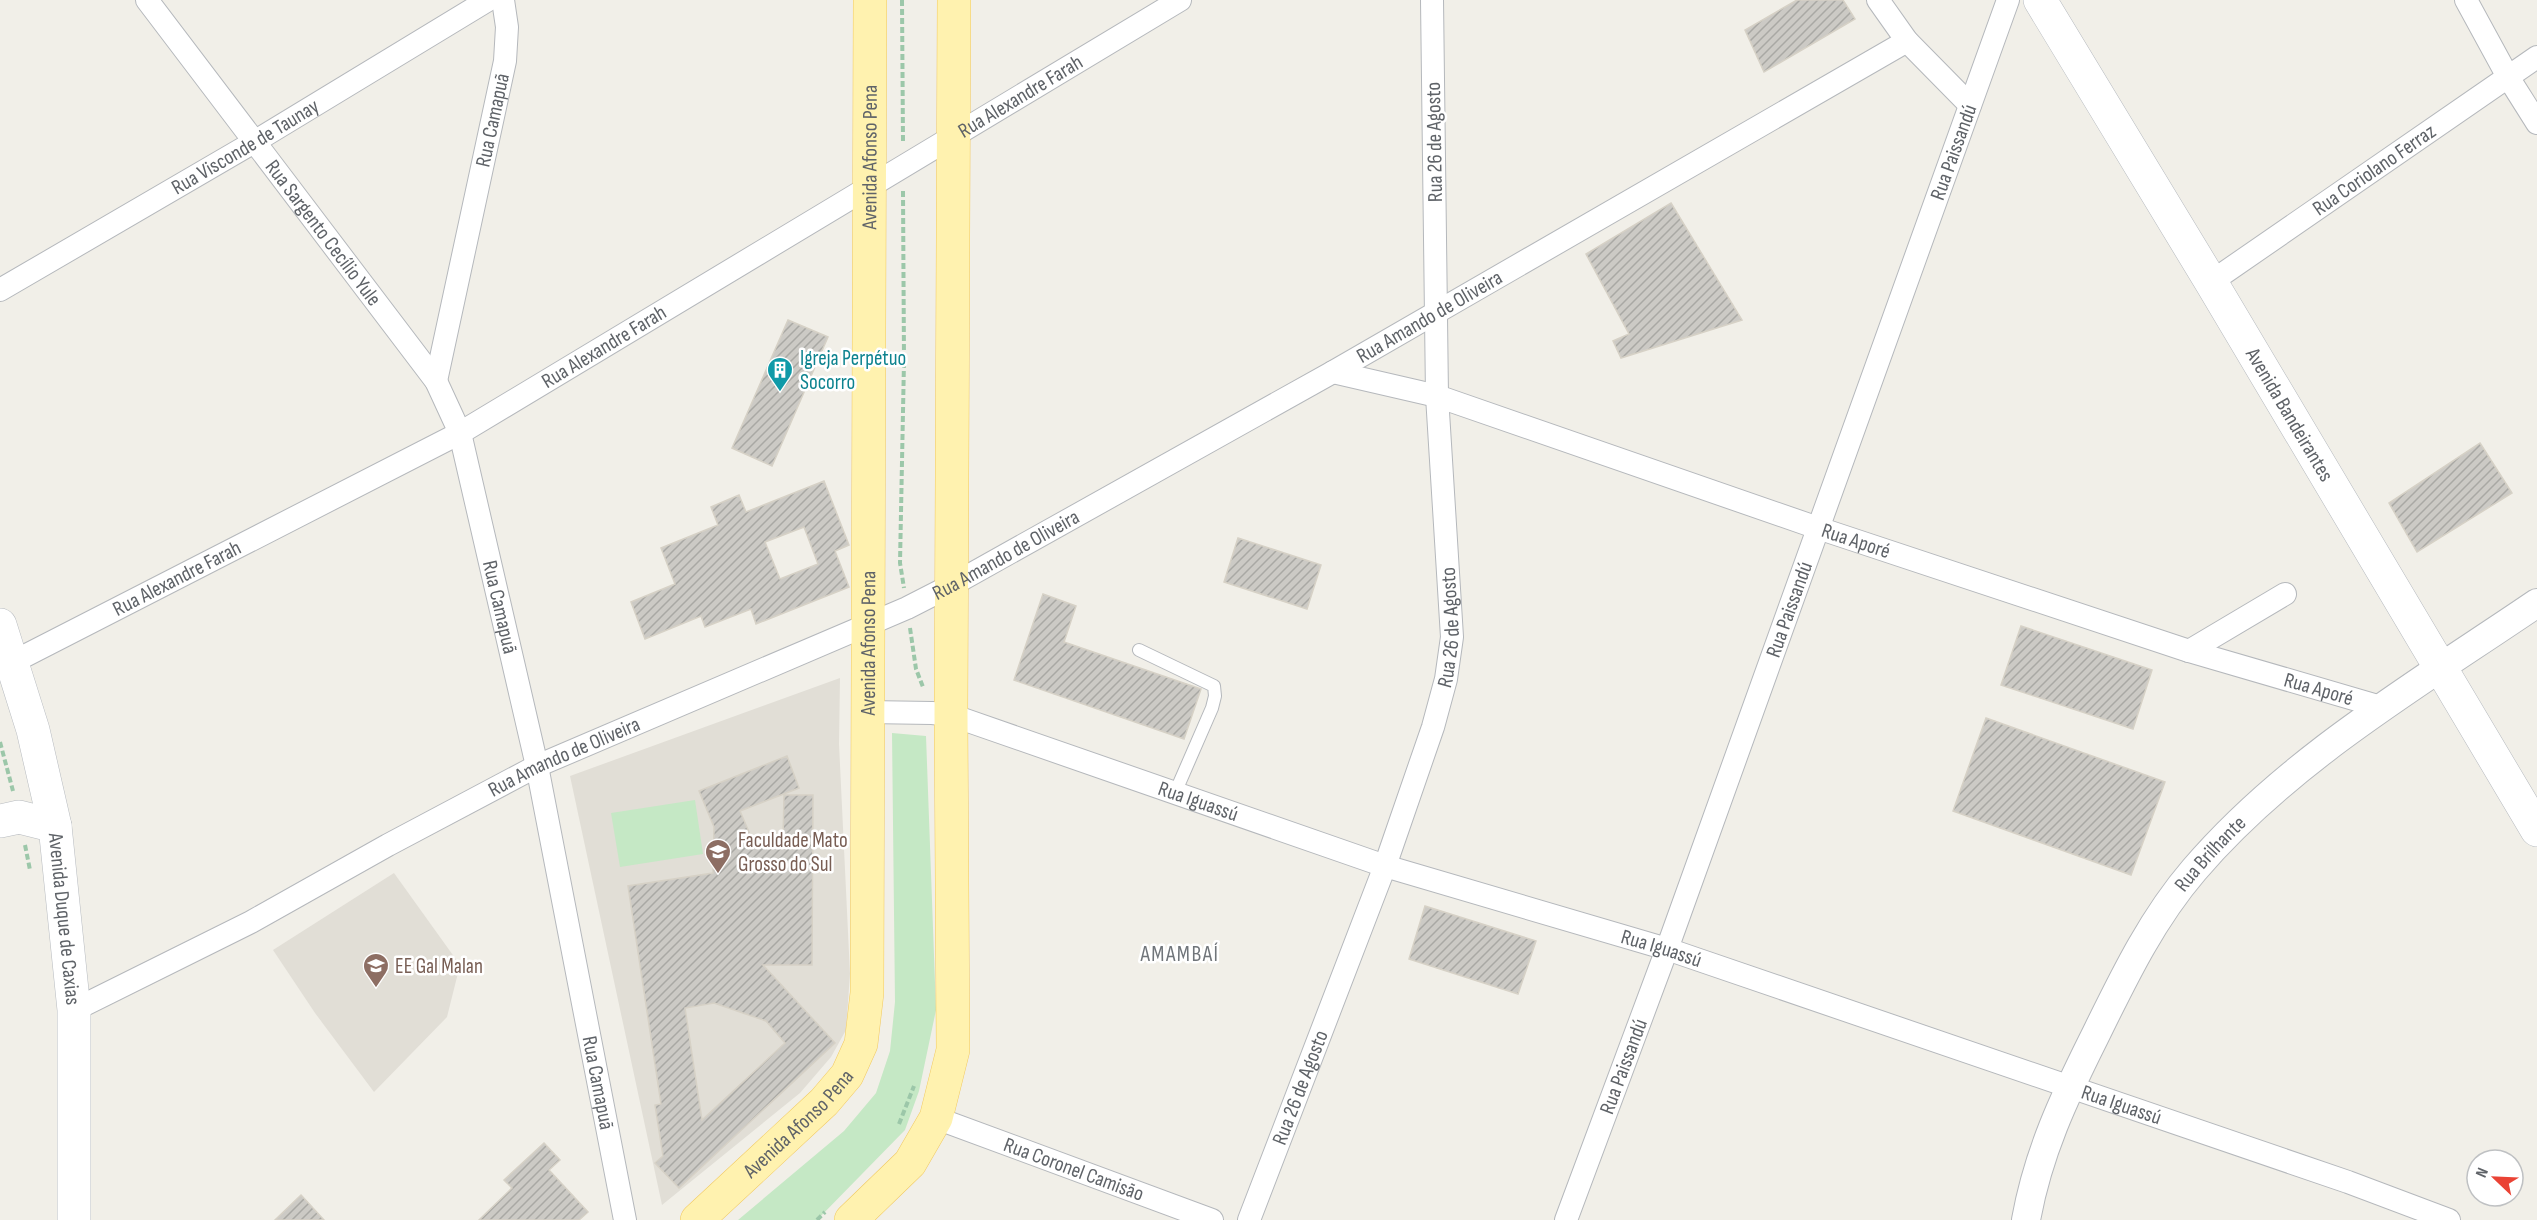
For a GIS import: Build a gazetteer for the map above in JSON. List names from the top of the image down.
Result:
{
  "streets": {
    "main road": ["Avenida Afonso Pena", "Avenida Bandeirantes", "Avenida Duque de Caxias"],
    "street": [
      "Rua Alexandre Farah",
      "Rua Camapuã",
      "Rua 26 de Agosto",
      "Rua Visconde de Taunay",
      "Rua Paissandú",
      "Rua Coriolano Ferraz",
      "Rua Sargento Cecílio Yule",
      "Rua Amando de Oliveira",
      "Rua Aporé",
      "Rua Iguassú",
      "Rua Brilhante",
      "Rua Coronel Camisão"
    ]
  },
  "crossings": [
    ["Rua Alexandre Farah", "Rua Camapuã"],
    ["Rua Alexandre Farah", "Avenida Afonso Pena"],
    ["Rua Alexandre Farah", "Avenida Duque de Caxias"],
    ["Rua Camapuã", "Rua Sargento Cecílio Yule"],
    ["Rua Camapuã", "Rua Amando de Oliveira"],
    ["Rua 26 de Agosto", "Rua Amando de Oliveira"],
    ["Rua 26 de Agosto", "Rua Aporé"],
    ["Rua 26 de Agosto", "Rua Iguassú"],
    ["Rua Visconde de Taunay", "Rua Sargento Cecílio Yule"],
    ["Rua Paissandú", "Rua Aporé"],
    ["Rua Paissandú", "Rua Iguassú"],
    ["Avenida Afonso Pena", "Rua Amando de Oliveira"],
    ["Avenida Afonso Pena", "Rua Iguassú"],
    ["Rua Coriolano Ferraz", "Avenida Bandeirantes"],
    ["Rua Amando de Oliveira", "Rua Aporé"],
    ["Rua Amando de Oliveira", "Avenida Duque de Caxias"],
    ["Avenida Bandeirantes", "Rua Brilhante"],
    ["Rua Aporé", "Rua Brilhante"],
    ["Rua Iguassú", "Rua Brilhante"]
  ],
  "districts": ["AMAMBAÍ"],
  "places": {
    "building": ["Igreja Perpétuo Socorro"],
    "school or university": ["Faculdade Mato Grosso do Sul", "EE Gal Malan"]
  },
  "north": "top left"
}
